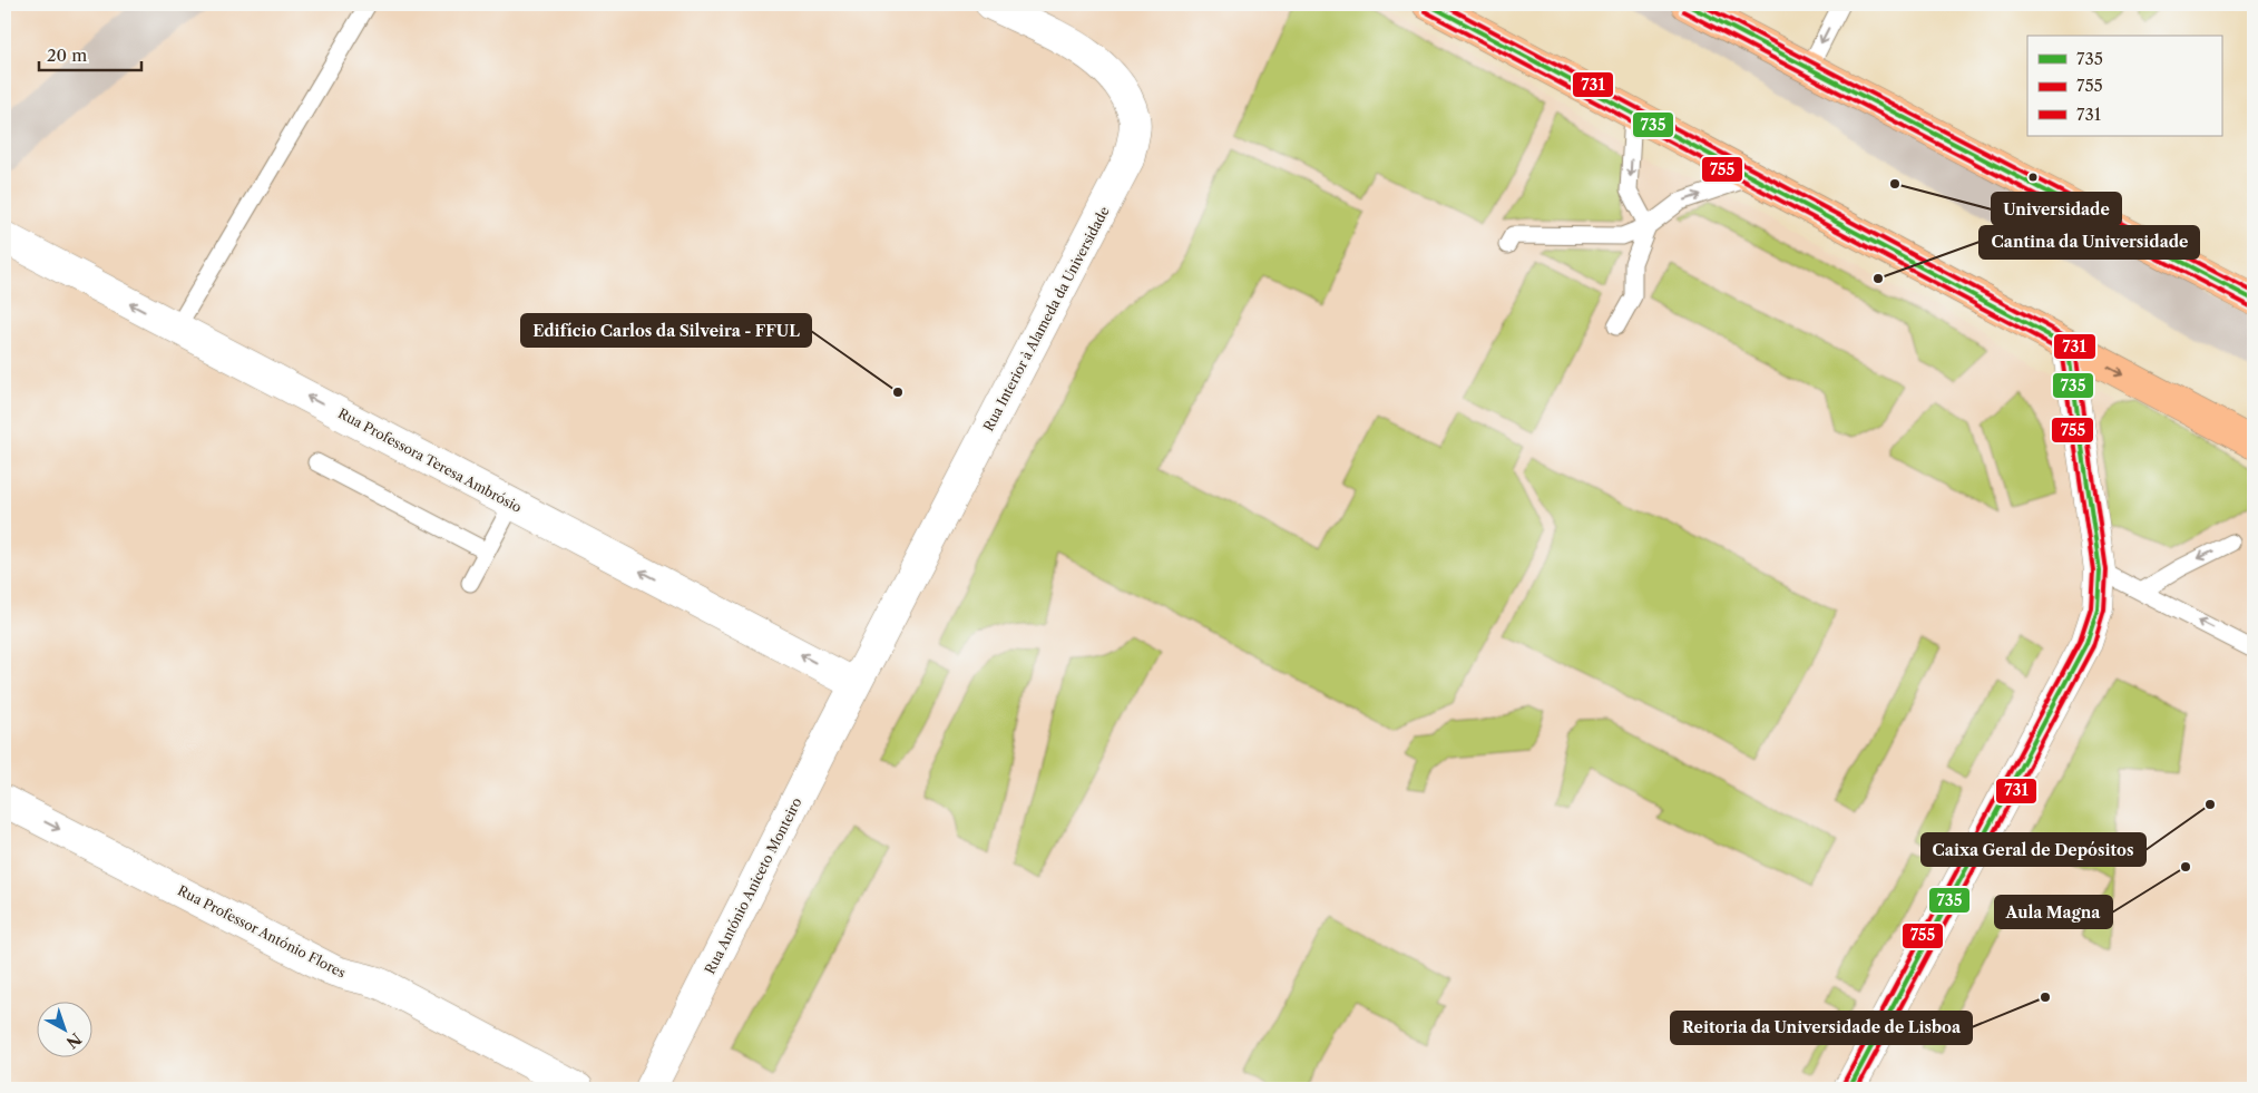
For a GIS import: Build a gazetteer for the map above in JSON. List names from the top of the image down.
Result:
{
  "streets": {
    "street": [
      "Rua Interior à Alameda da Universidade",
      "Rua Professora Teresa Ambrósio",
      "Rua António Aniceto Monteiro",
      "Rua Professor António Flores"
    ]
  },
  "crossings": [
    ["Rua Interior à Alameda da Universidade", "Rua Professora Teresa Ambrósio"],
    ["Rua Interior à Alameda da Universidade", "Rua António Aniceto Monteiro"],
    ["Rua Professora Teresa Ambrósio", "Rua António Aniceto Monteiro"]
  ],
  "one_way": ["Rua Professora Teresa Ambrósio", "Rua Professor António Flores"],
  "places": [
    "Universidade",
    "Cantina da Universidade",
    "Edifício Carlos da Silveira - FFUL",
    "Caixa Geral de Depósitos",
    "Aula Magna",
    "Reitoria da Universidade de Lisboa"
  ],
  "lines": ["transit line 735", "transit line 731", "transit line 755"],
  "legend": ["735", "755", "731"],
  "scale_bar": "20 m",
  "north": "bottom right"
}
